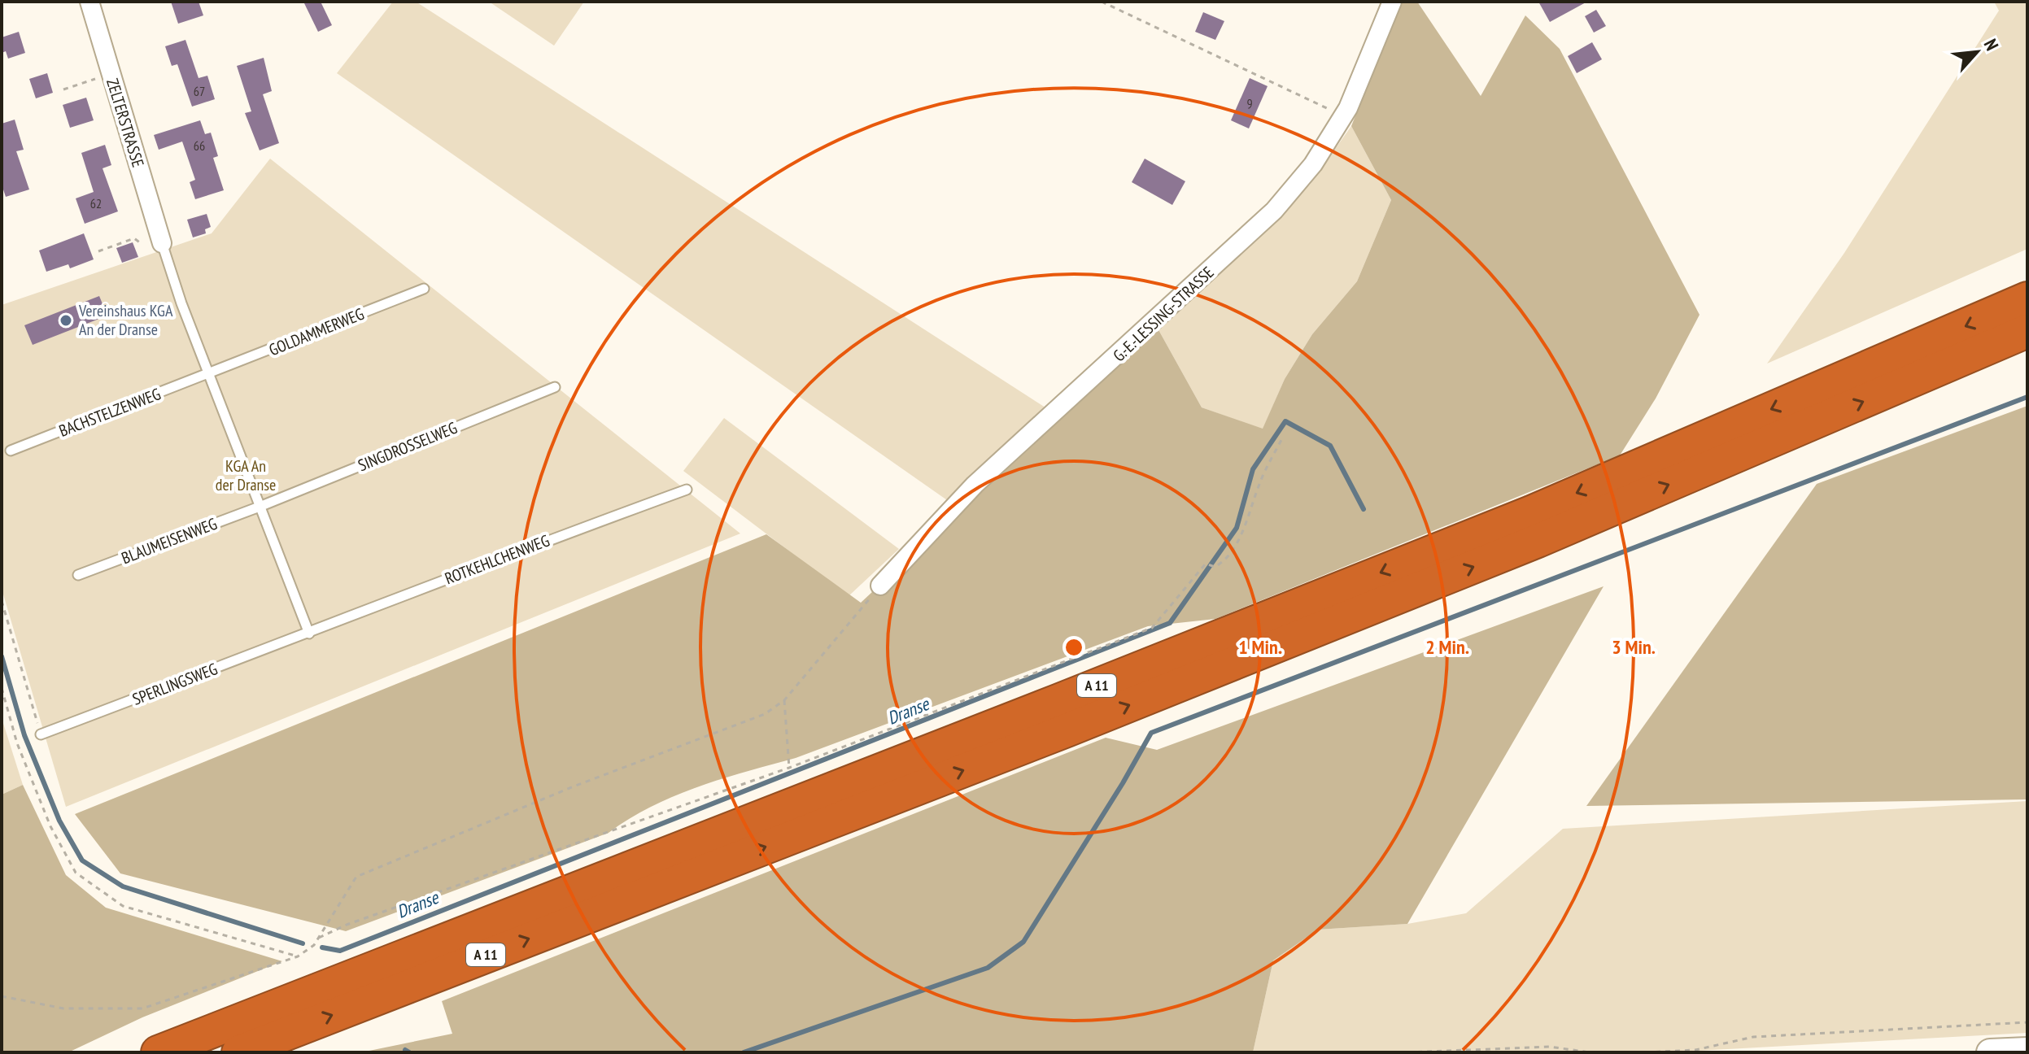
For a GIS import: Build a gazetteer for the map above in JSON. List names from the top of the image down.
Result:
{
  "streets": {
    "highway": ["A 11"],
    "street": ["ZELTERSTRASSE", "G.-E.-LESSING-STRASSE"],
    "lane": [
      "GOLDAMMERWEG",
      "BACHSTELZENWEG",
      "SINGDROSSELWEG",
      "BLAUMEISENWEG",
      "ROTKEHLCHENWEG",
      "SPERLINGSWEG"
    ]
  },
  "crossings": [
    ["GOLDAMMERWEG", "BACHSTELZENWEG"],
    ["SINGDROSSELWEG", "BLAUMEISENWEG"],
    ["ROTKEHLCHENWEG", "SPERLINGSWEG"]
  ],
  "water": ["Dranse"],
  "parks": ["KGA An der Dranse"],
  "places": ["Vereinshaus KGA An der Dranse"],
  "house_numbers": [
    "67",
    "9",
    "66",
    "62"
  ],
  "north": "top right",
  "rings": ["1 Min.", "2 Min.", "3 Min."]
}
